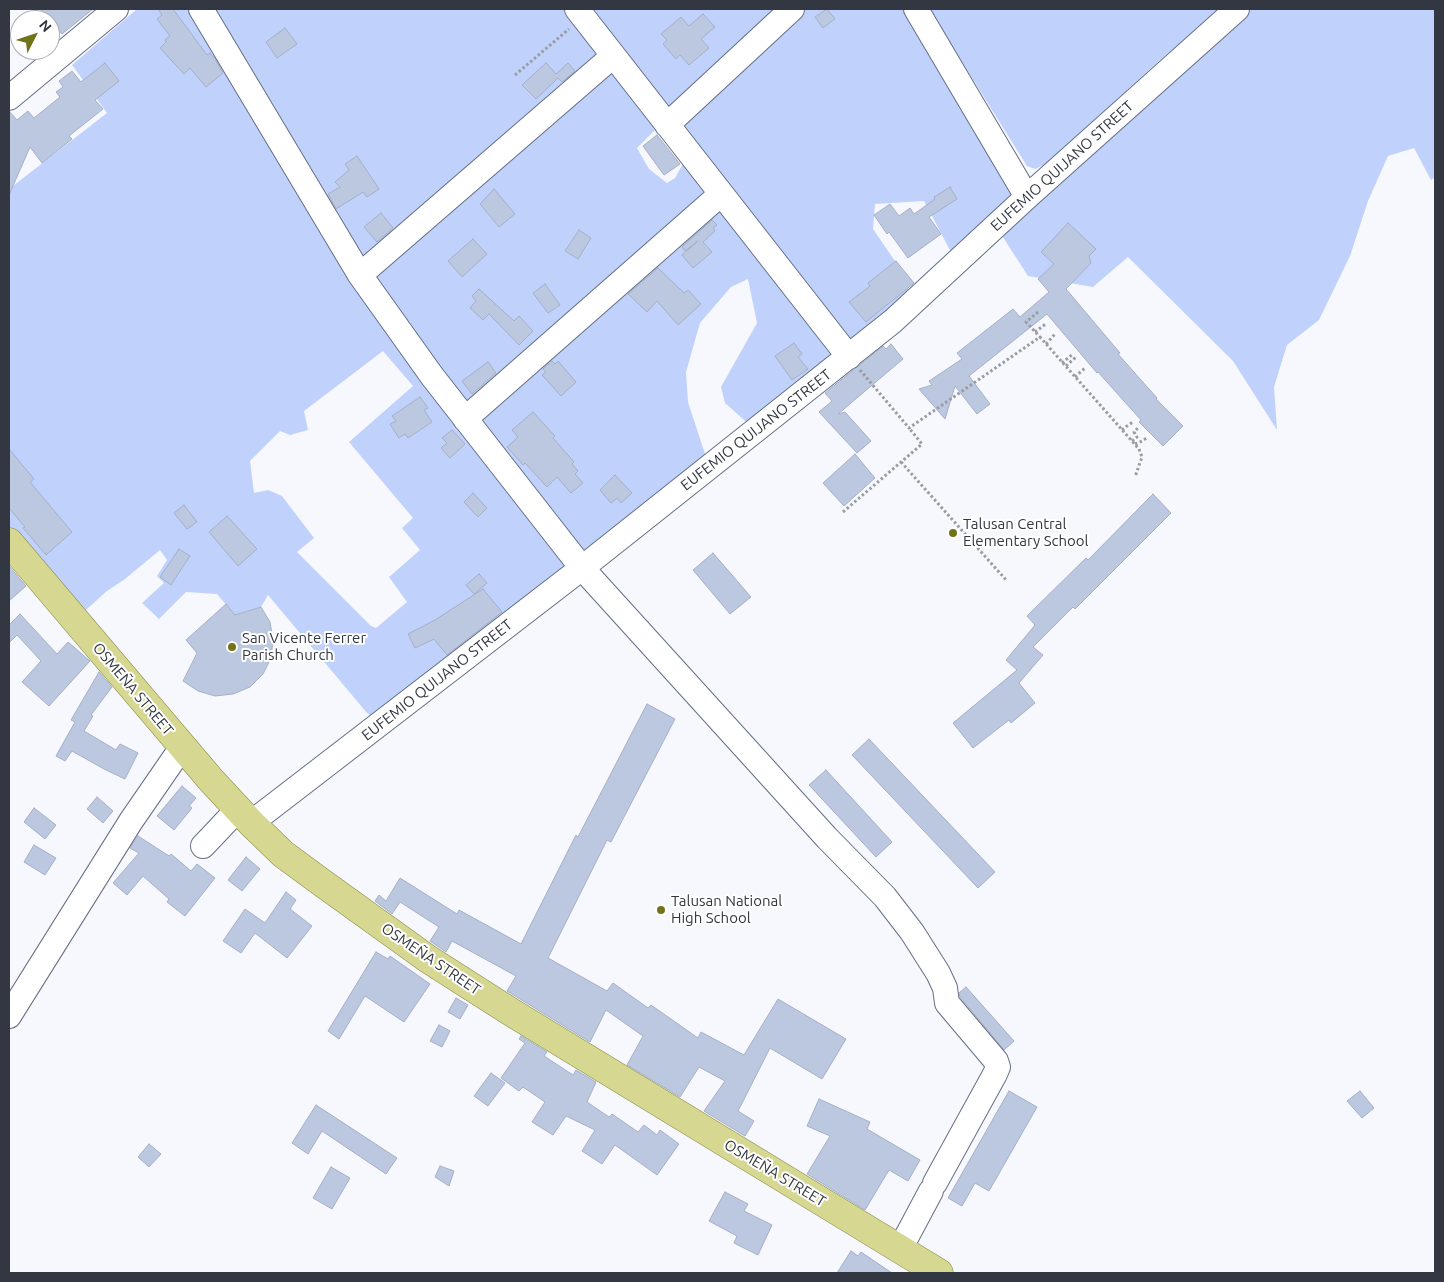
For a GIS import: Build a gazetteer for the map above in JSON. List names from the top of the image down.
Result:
{
  "streets": {
    "main road": ["OSMEÑA STREET"],
    "street": ["EUFEMIO QUIJANO STREET"]
  },
  "crossings": [
    ["EUFEMIO QUIJANO STREET", "OSMEÑA STREET"]
  ],
  "places": ["Talusan Central Elementary School", "San Vicente Ferrer Parish Church", "Talusan National High School"],
  "north": "top right"
}
